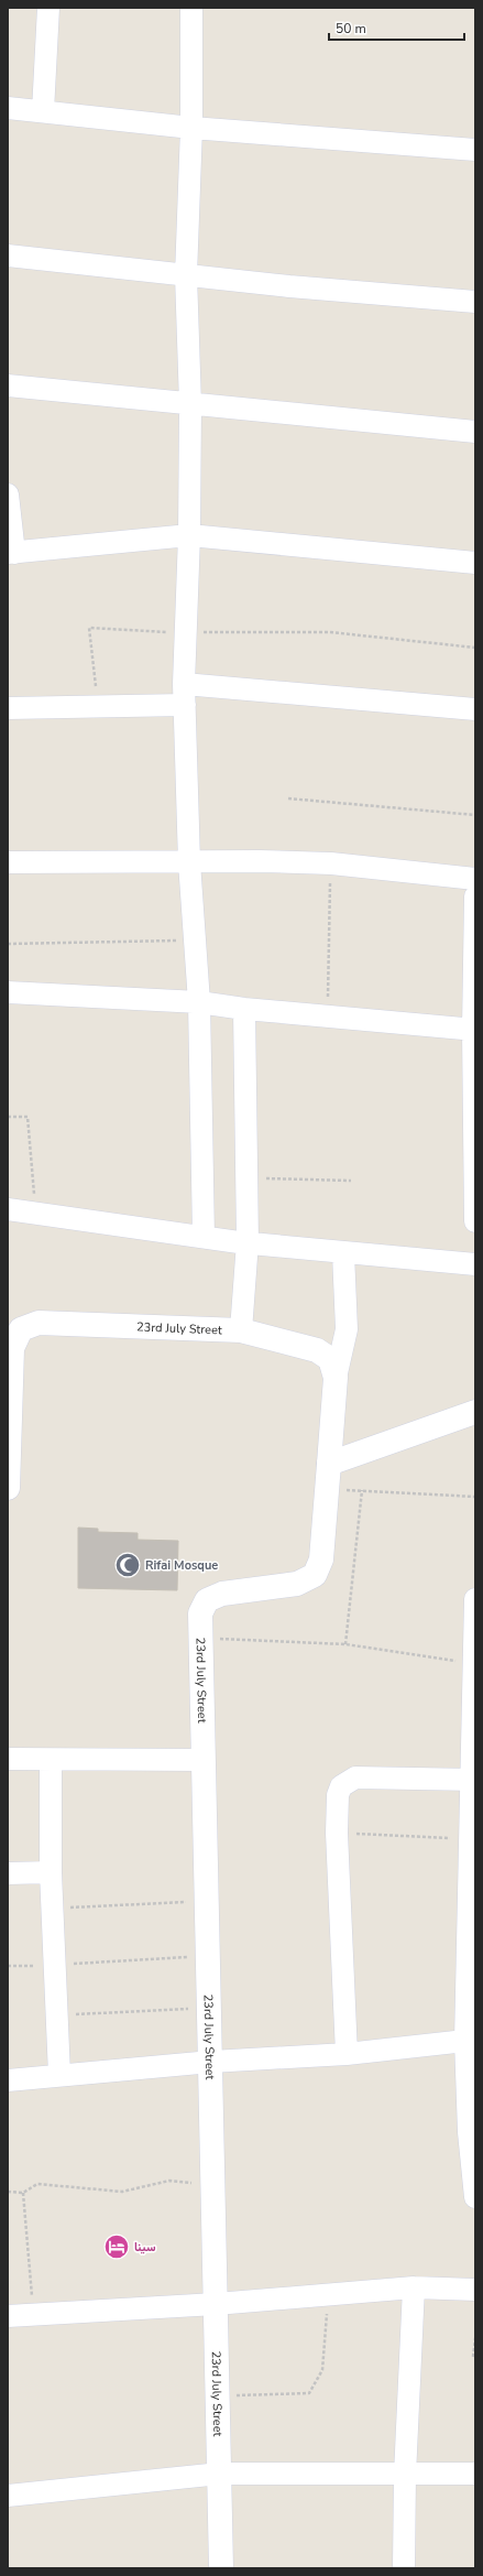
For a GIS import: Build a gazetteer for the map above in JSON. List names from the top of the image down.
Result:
{
  "streets": {
    "street": ["23rd July Street"]
  },
  "places": {
    "mosque": ["Rifai Mosque"],
    "hotel": ["سينا"]
  },
  "scale_bar": "50 m"
}
